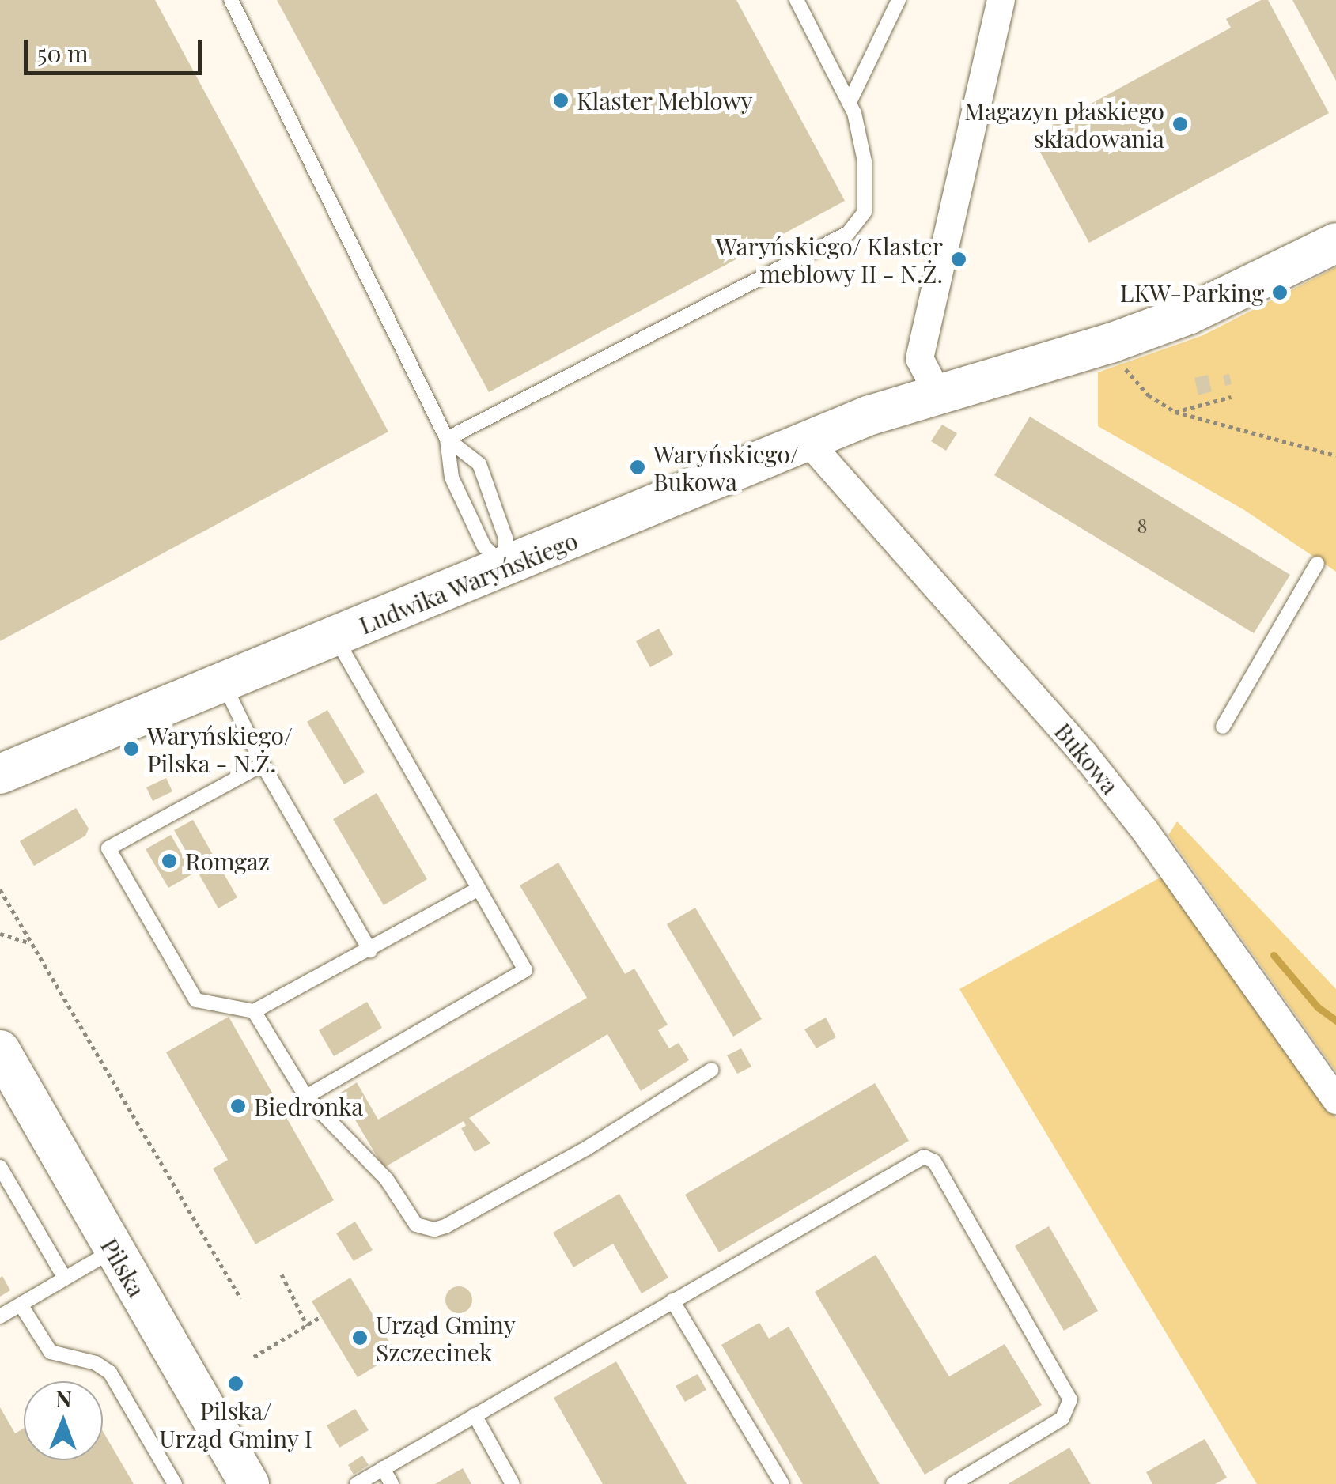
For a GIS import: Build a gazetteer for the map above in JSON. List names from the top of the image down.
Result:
{
  "streets": {
    "street": ["Ludwika Waryńskiego", "Bukowa", "Pilska"]
  },
  "crossings": [
    ["Ludwika Waryńskiego", "Bukowa"]
  ],
  "places": [
    "Klaster Meblowy",
    "Magazyn płaskiego składowania",
    "Waryńskiego/ Klaster meblowy II - N.Ż.",
    "LKW-Parking",
    "Waryńskiego/ Bukowa",
    "Waryńskiego/ Pilska - N.Ż.",
    "Romgaz",
    "Biedronka",
    "Urząd Gminy Szczecinek",
    "Pilska/ Urząd Gminy I"
  ],
  "house_numbers": ["8"],
  "scale_bar": "50 m",
  "north": "top"
}
